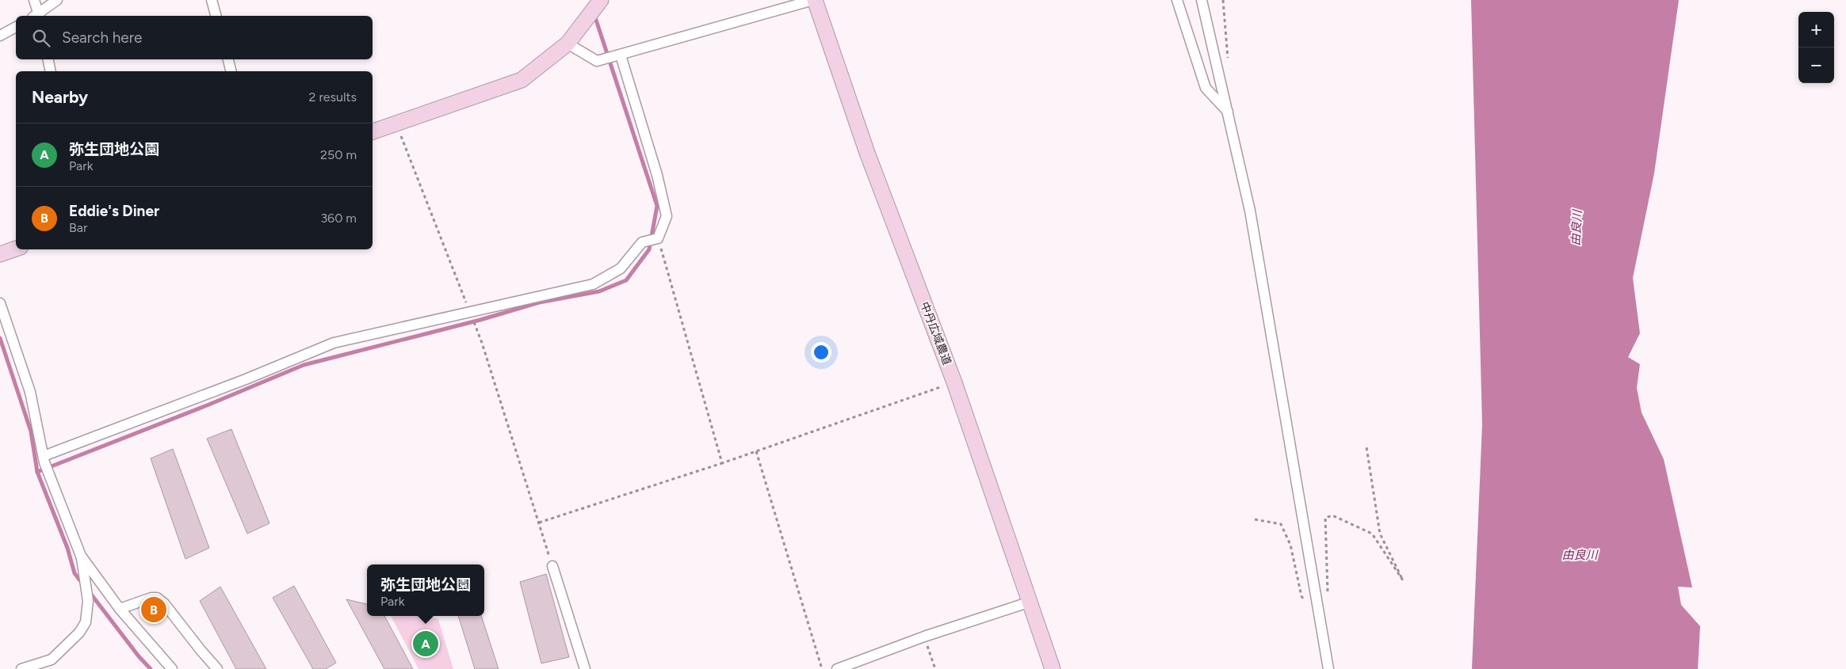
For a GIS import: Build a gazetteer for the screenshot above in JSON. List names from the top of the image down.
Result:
{
  "streets": {
    "street": ["中丹広域農道"]
  },
  "water": ["由良川"],
  "page": {
    "map_buttons": ["+", "−"],
    "search": "Search here",
    "heading": ["Nearby", "2 results"],
    "list": [
      {
        "mark": "A",
        "name": "弥生団地公園",
        "note": "Park",
        "value": "250 m"
      },
      {
        "mark": "B",
        "name": "Eddie's Diner",
        "note": "Bar",
        "value": "360 m"
      }
    ],
    "popup": ["弥生団地公園", "Park"],
    "pins": ["B", "A"]
  }
}
